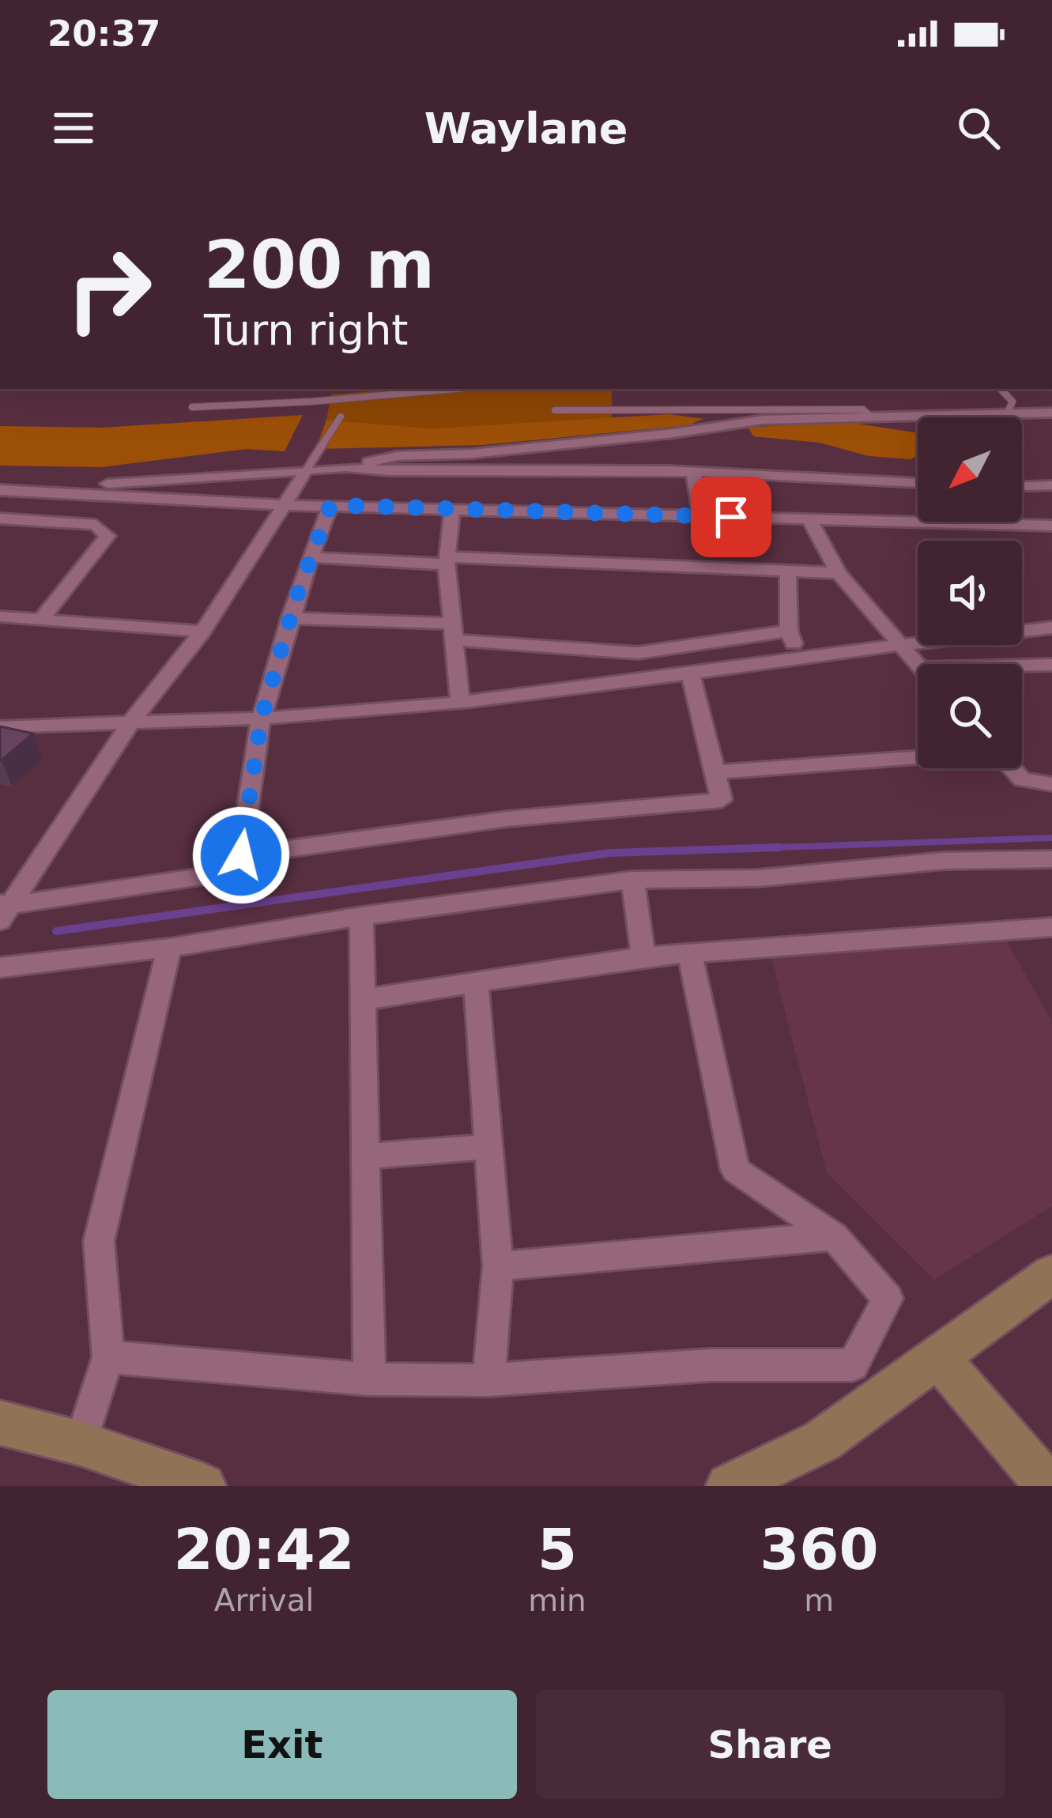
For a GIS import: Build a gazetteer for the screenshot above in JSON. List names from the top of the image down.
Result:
{
  "north": "bottom left",
  "page": {
    "status": "20:37",
    "header": "Waylane",
    "turn": ["200 m", "Turn right"],
    "eta": [
      "20:42",
      "Arrival",
      "5",
      "min",
      "360",
      "m"
    ],
    "buttons": ["Exit", "Share"]
  }
}
